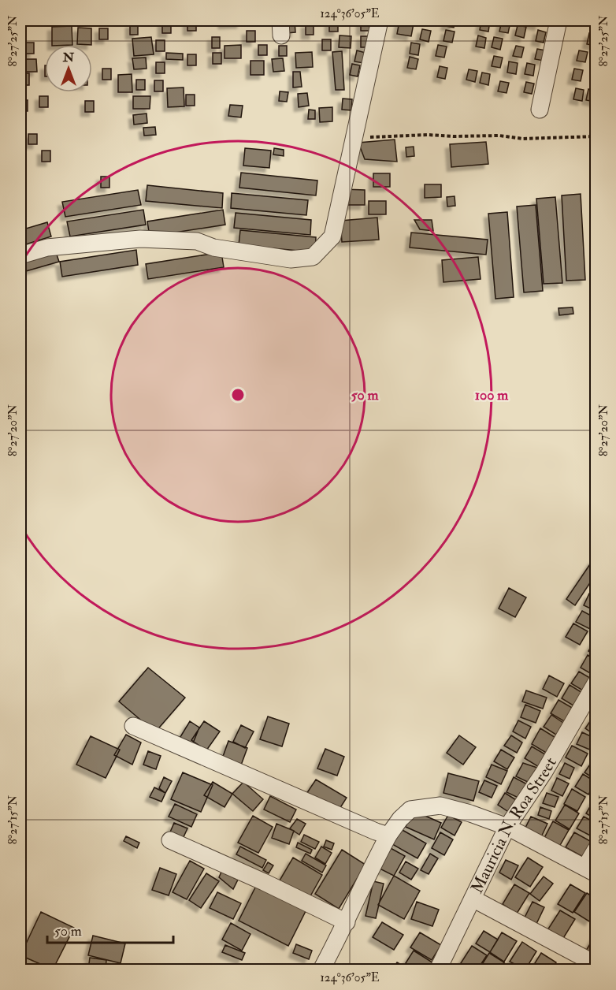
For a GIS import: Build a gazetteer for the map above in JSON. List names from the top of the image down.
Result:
{
  "streets": {
    "street": ["Mauricia N. Roa Street"]
  },
  "scale_bar": "50 m",
  "north": "top",
  "coordinates": [
    "124°36'05\"E",
    "8°27'25\"N",
    "8°27'20\"N",
    "8°27'15\"N"
  ],
  "rings": ["50 m", "100 m"]
}
